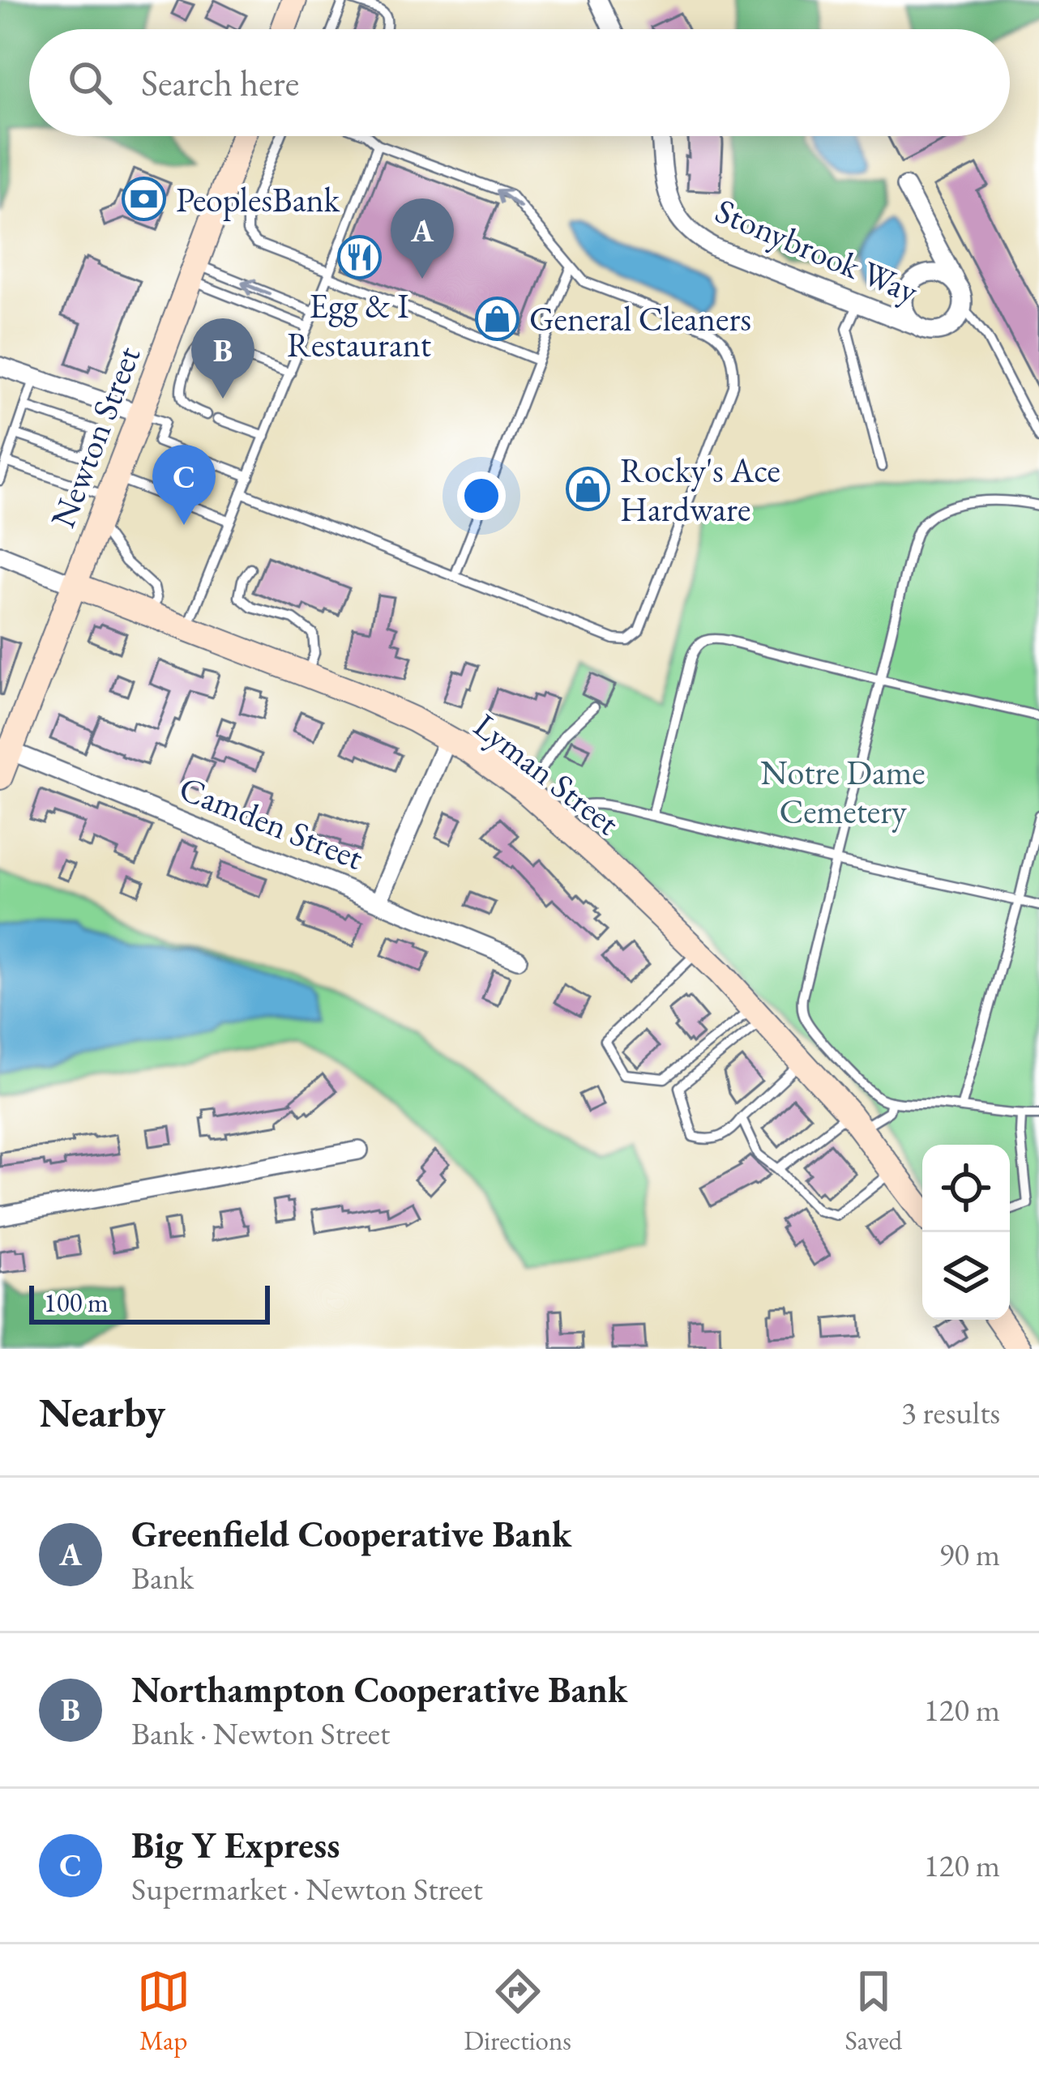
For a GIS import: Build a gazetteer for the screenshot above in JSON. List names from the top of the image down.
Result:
{
  "streets": {
    "main road": ["Newton Street", "Lyman Street"],
    "street": ["Stonybrook Way", "Camden Street"]
  },
  "crossings": [
    ["Newton Street", "Lyman Street"],
    ["Newton Street", "Camden Street"]
  ],
  "parks": ["Notre Dame Cemetery"],
  "places": {
    "bank": ["PeoplesBank"],
    "restaurant": ["Egg & I Restaurant"],
    "shop": ["General Cleaners", "Rocky's Ace Hardware"]
  },
  "scale_bar": "100 m",
  "page": {
    "search": "Search here",
    "pins": ["A", "B", "C"],
    "scale": "100 m",
    "heading": ["Nearby", "3 results"],
    "list": [
      {
        "mark": "A",
        "name": "Greenfield Cooperative Bank",
        "note": "Bank",
        "value": "90 m"
      },
      {
        "mark": "B",
        "name": "Northampton Cooperative Bank",
        "note": "Bank · Newton Street",
        "value": "120 m"
      },
      {
        "mark": "C",
        "name": "Big Y Express",
        "note": "Supermarket · Newton Street",
        "value": "120 m"
      }
    ],
    "nav": ["Map", "Directions", "Saved"]
  }
}
